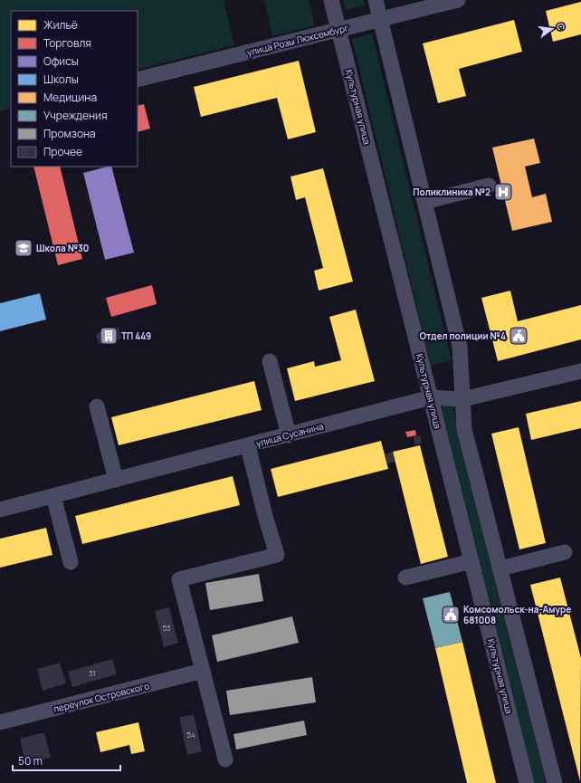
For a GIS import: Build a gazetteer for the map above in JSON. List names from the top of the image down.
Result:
{
  "streets": {
    "street": [
      "улица Розы Люксембург",
      "Культурная улица",
      "улица Сусанина",
      "переулок Островского"
    ]
  },
  "crossings": [
    ["улица Розы Люксембург", "Культурная улица"],
    ["Культурная улица", "улица Сусанина"]
  ],
  "places": {
    "hospital": ["Поликлиника №2"],
    "school or university": ["Школа №30"],
    "building": ["ТП 449"],
    "public building": ["Отдел полиции №4", "Комсомольск-на-Амуре 681008"]
  },
  "house_numbers": ["53", "51", "54"],
  "legend": [
    "Жильё",
    "Торговля",
    "Офисы",
    "Школы",
    "Медицина",
    "Учреждения",
    "Промзона",
    "Прочее"
  ],
  "scale_bar": "50 m",
  "north": "right"
}
